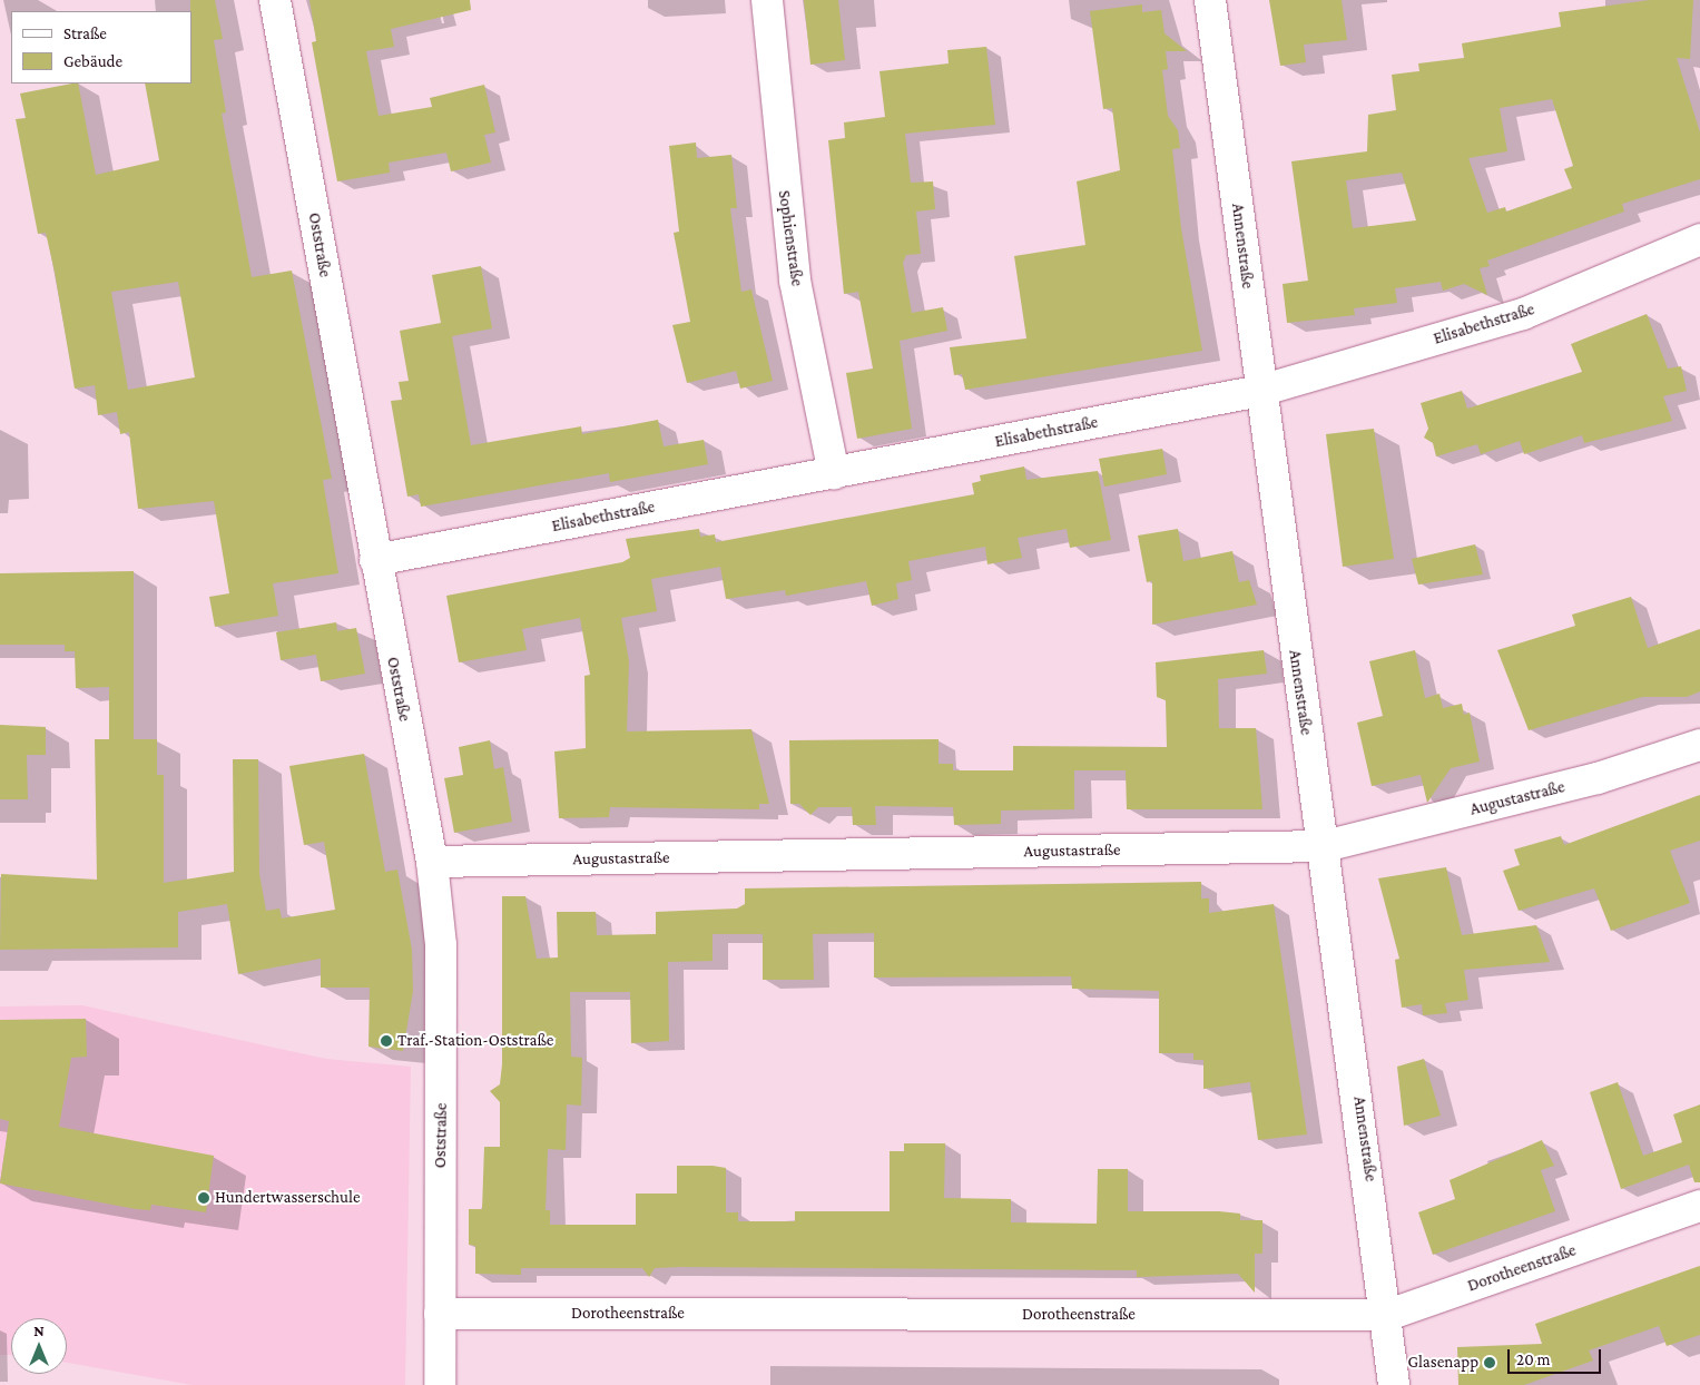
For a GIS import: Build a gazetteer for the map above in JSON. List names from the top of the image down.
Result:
{
  "streets": {
    "street": [
      "Sophienstraße",
      "Oststraße",
      "Annenstraße",
      "Elisabethstraße",
      "Augustastraße",
      "Dorotheenstraße"
    ]
  },
  "crossings": [
    ["Sophienstraße", "Elisabethstraße"],
    ["Oststraße", "Elisabethstraße"],
    ["Oststraße", "Augustastraße"],
    ["Oststraße", "Dorotheenstraße"],
    ["Annenstraße", "Elisabethstraße"],
    ["Annenstraße", "Augustastraße"],
    ["Annenstraße", "Dorotheenstraße"]
  ],
  "places": ["Traf.-Station-Oststraße", "Hundertwasserschule", "Glasenapp"],
  "legend": ["Straße", "Gebäude"],
  "scale_bar": "20 m",
  "north": "top"
}
